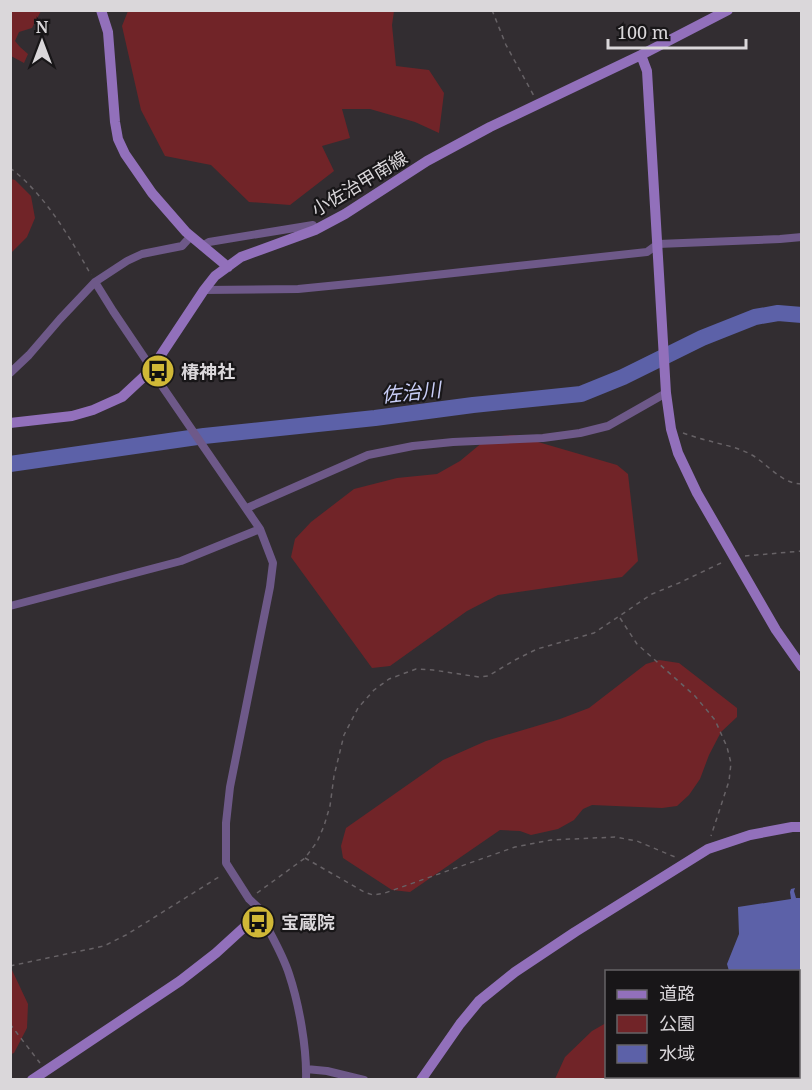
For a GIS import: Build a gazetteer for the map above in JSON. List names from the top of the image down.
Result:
{
  "streets": {
    "street": ["小佐治甲南線"]
  },
  "water": ["佐治川"],
  "places": {
    "bus stop": ["椿神社", "宝蔵院"]
  },
  "legend": ["道路", "公園", "水域"],
  "scale_bar": "100 m",
  "north": "top"
}
